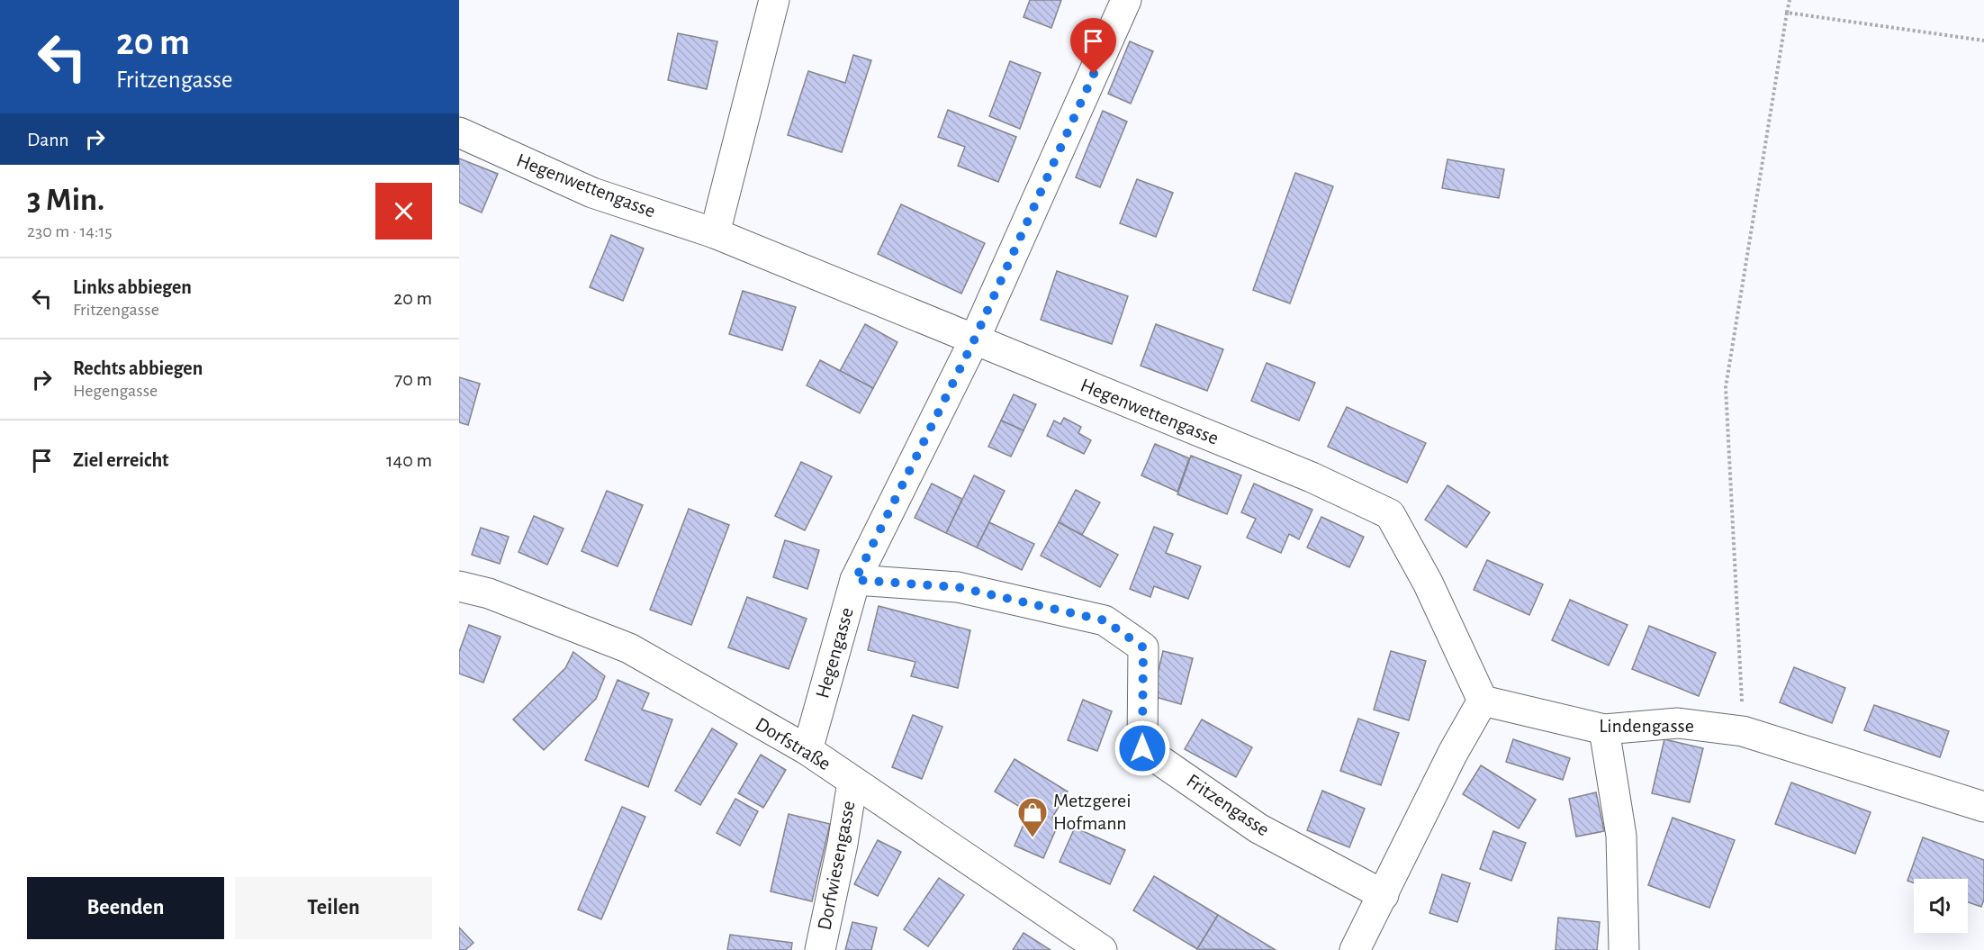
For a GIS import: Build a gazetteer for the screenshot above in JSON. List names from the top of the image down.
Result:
{
  "streets": {
    "street": [
      "Hegenwettengasse",
      "Hegengasse",
      "Lindengasse",
      "Dorfstraße",
      "Fritzengasse",
      "Dorfwiesengasse"
    ]
  },
  "crossings": [
    ["Hegenwettengasse", "Hegengasse"],
    ["Hegenwettengasse", "Lindengasse"],
    ["Hegengasse", "Dorfstraße"],
    ["Hegengasse", "Fritzengasse"],
    ["Dorfstraße", "Dorfwiesengasse"]
  ],
  "places": {
    "shop": ["Metzgerei Hofmann"]
  },
  "page": {
    "turn": ["20 m", "Fritzengasse"],
    "then": "Dann",
    "heading": ["3 Min.", "230 m · 14:15"],
    "list": [
      {
        "name": "Links abbiegen",
        "note": "Fritzengasse",
        "value": "20 m"
      },
      {
        "name": "Rechts abbiegen",
        "note": "Hegengasse",
        "value": "70 m"
      },
      {
        "name": "Ziel erreicht",
        "value": "140 m"
      }
    ],
    "buttons": ["Beenden", "Teilen"]
  }
}
